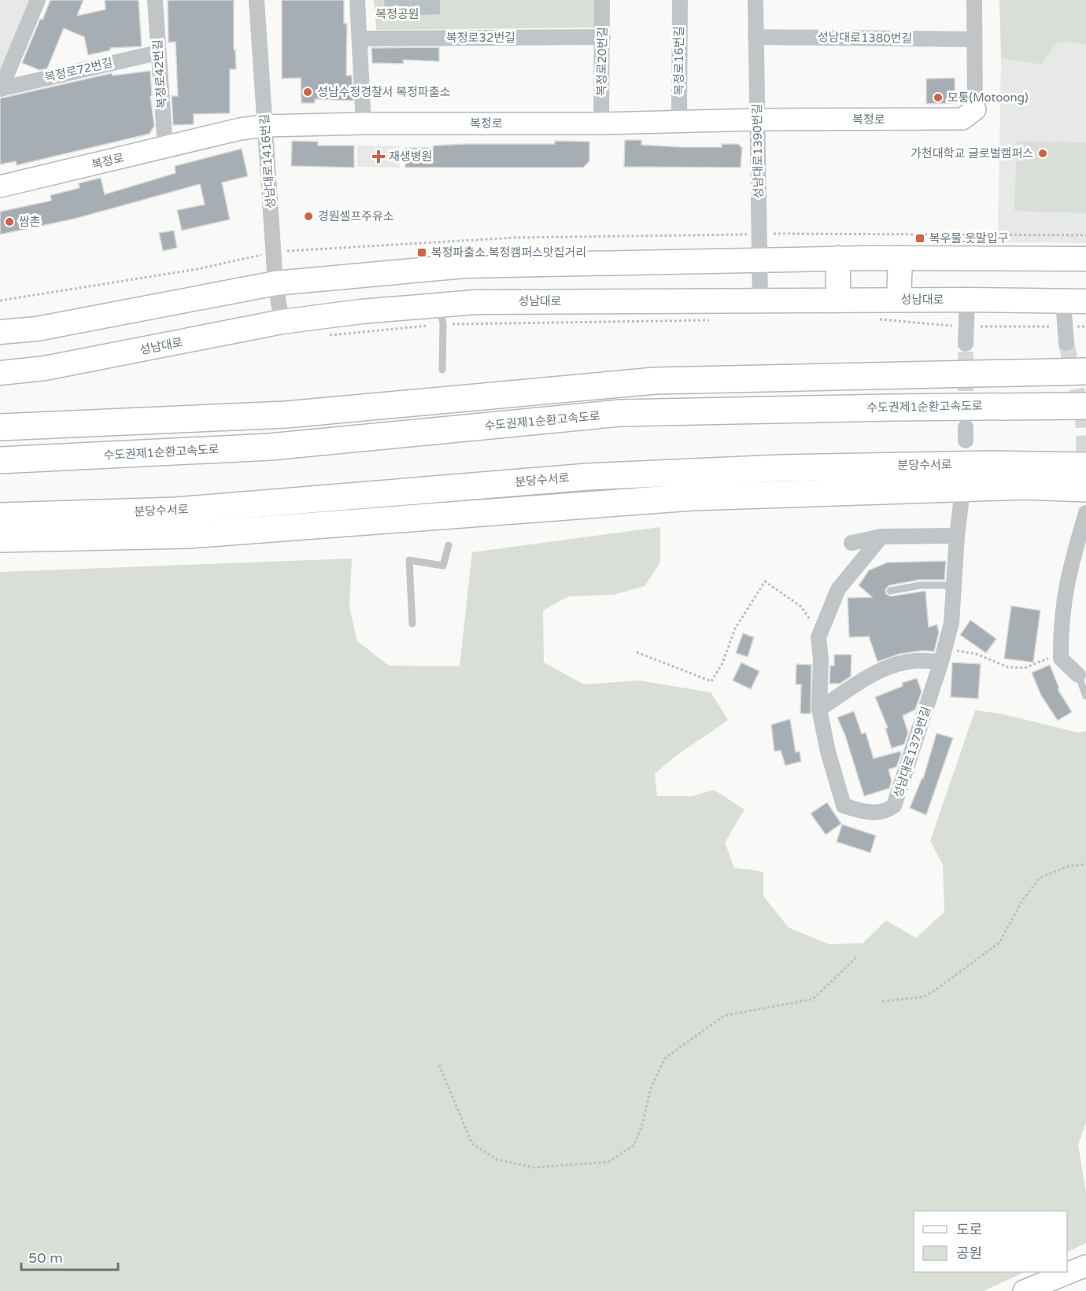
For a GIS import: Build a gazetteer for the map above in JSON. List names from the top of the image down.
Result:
{
  "streets": {
    "highway": ["수도권제1순환고속도로", "분당수서로"],
    "main road": ["성남대로"],
    "street": [
      "복정로32번길",
      "성남대로1380번길",
      "복정로16번길",
      "복정로20번길",
      "복정로72번길",
      "복정로42번길",
      "복정로",
      "성남대로1390번길",
      "성남대로1416번길",
      "성남대로1379번길"
    ]
  },
  "crossings": [
    ["복정로32번길", "복정로20번길"],
    ["성남대로1380번길", "성남대로1390번길"],
    ["복정로16번길", "복정로"],
    ["복정로20번길", "복정로"],
    ["복정로72번길", "복정로42번길"],
    ["복정로42번길", "복정로"],
    ["복정로", "성남대로1390번길"],
    ["복정로", "성남대로1416번길"],
    ["성남대로1390번길", "성남대로"],
    ["성남대로1416번길", "성남대로"]
  ],
  "parks": ["복정공원"],
  "places": {
    "other": [
      "성남수정경찰서 복정파출소",
      "모퉁(Motoong)",
      "가천대학교 글로벌캠퍼스",
      "경원셀프주유소",
      "쌈촌"
    ],
    "health": ["재생병원"],
    "transit": ["복우물.웃말입구", "복정파출소.복정캠퍼스맛집거리"]
  },
  "legend": ["도로", "공원"],
  "scale_bar": "50 m"
}
